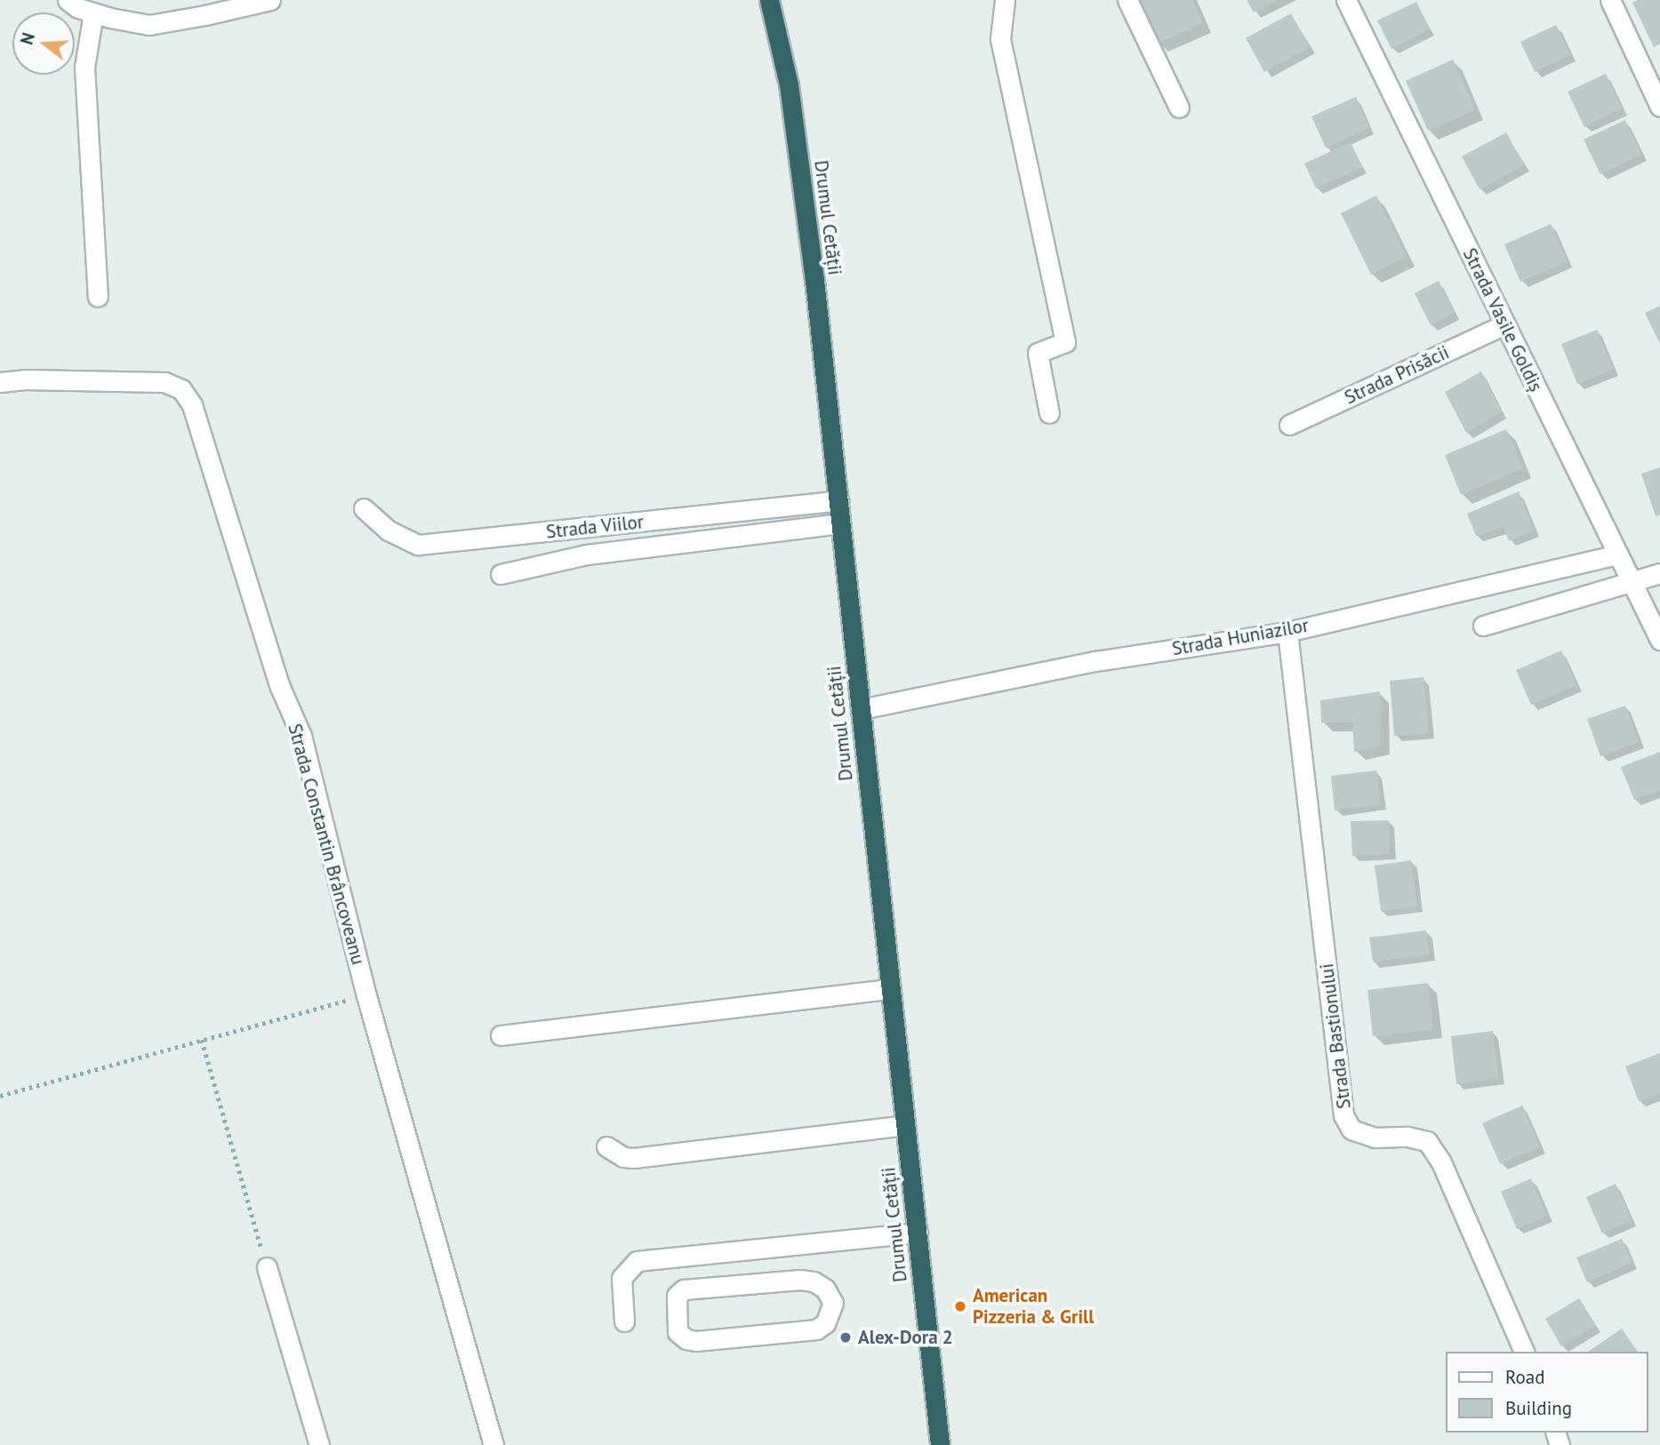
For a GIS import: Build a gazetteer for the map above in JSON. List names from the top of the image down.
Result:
{
  "streets": {
    "highway": ["Drumul Cetății"],
    "street": [
      "Strada Vasile Goldiș",
      "Strada Prisăcii",
      "Strada Viilor",
      "Strada Huniazilor",
      "Strada Constantin Brâncoveanu",
      "Strada Bastionului"
    ]
  },
  "crossings": [
    ["Drumul Cetății", "Strada Viilor"],
    ["Drumul Cetății", "Strada Huniazilor"],
    ["Strada Vasile Goldiș", "Strada Prisăcii"],
    ["Strada Vasile Goldiș", "Strada Huniazilor"],
    ["Strada Huniazilor", "Strada Bastionului"]
  ],
  "places": ["American Pizzeria & Grill", "Alex-Dora 2"],
  "legend": ["Road", "Building"],
  "north": "left"
}
